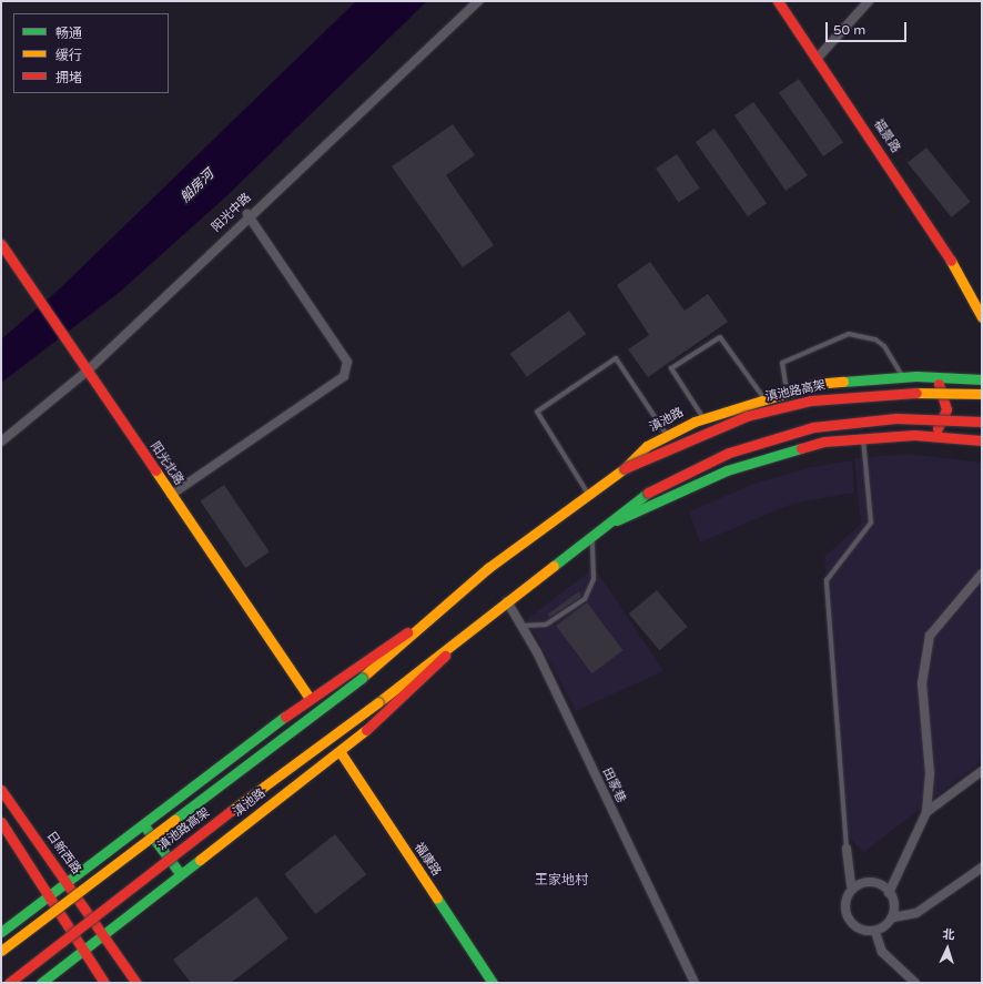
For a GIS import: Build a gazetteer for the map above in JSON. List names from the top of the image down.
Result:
{
  "streets": {
    "street": [
      "福景路",
      "阳光中路",
      "滇池路高架",
      "滇池路",
      "阳光北路",
      "田家巷",
      "日新西路",
      "福康路"
    ]
  },
  "crossings": [
    ["阳光中路", "阳光北路"],
    ["滇池路高架", "滇池路"],
    ["滇池路", "阳光北路"],
    ["滇池路", "田家巷"],
    ["滇池路", "日新西路"],
    ["滇池路", "福康路"]
  ],
  "districts": ["王家地村"],
  "water": ["船房河"],
  "legend": ["畅通", "缓行", "拥堵"],
  "scale_bar": "50 m",
  "north": "top"
}
